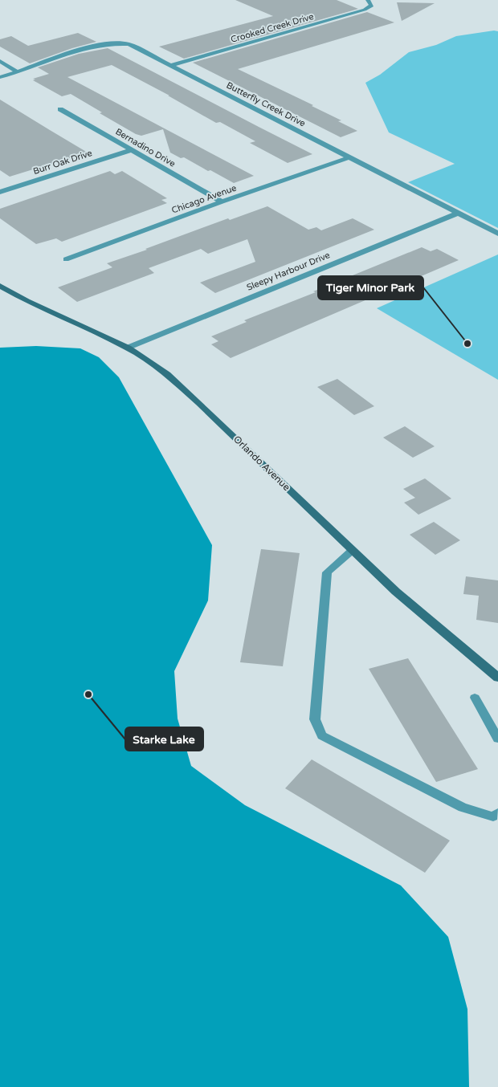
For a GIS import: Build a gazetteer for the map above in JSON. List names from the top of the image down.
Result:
{
  "streets": {
    "street": [
      "Crooked Creek Drive",
      "Butterfly Creek Drive",
      "Bernadino Drive",
      "Burr Oak Drive",
      "Chicago Avenue",
      "Sleepy Harbour Drive",
      "Orlando Avenue"
    ]
  },
  "crossings": [
    ["Crooked Creek Drive", "Butterfly Creek Drive"],
    ["Butterfly Creek Drive", "Chicago Avenue"],
    ["Butterfly Creek Drive", "Sleepy Harbour Drive"],
    ["Bernadino Drive", "Burr Oak Drive"],
    ["Bernadino Drive", "Chicago Avenue"],
    ["Sleepy Harbour Drive", "Orlando Avenue"]
  ],
  "places": ["Tiger Minor Park", "Starke Lake"]
}
